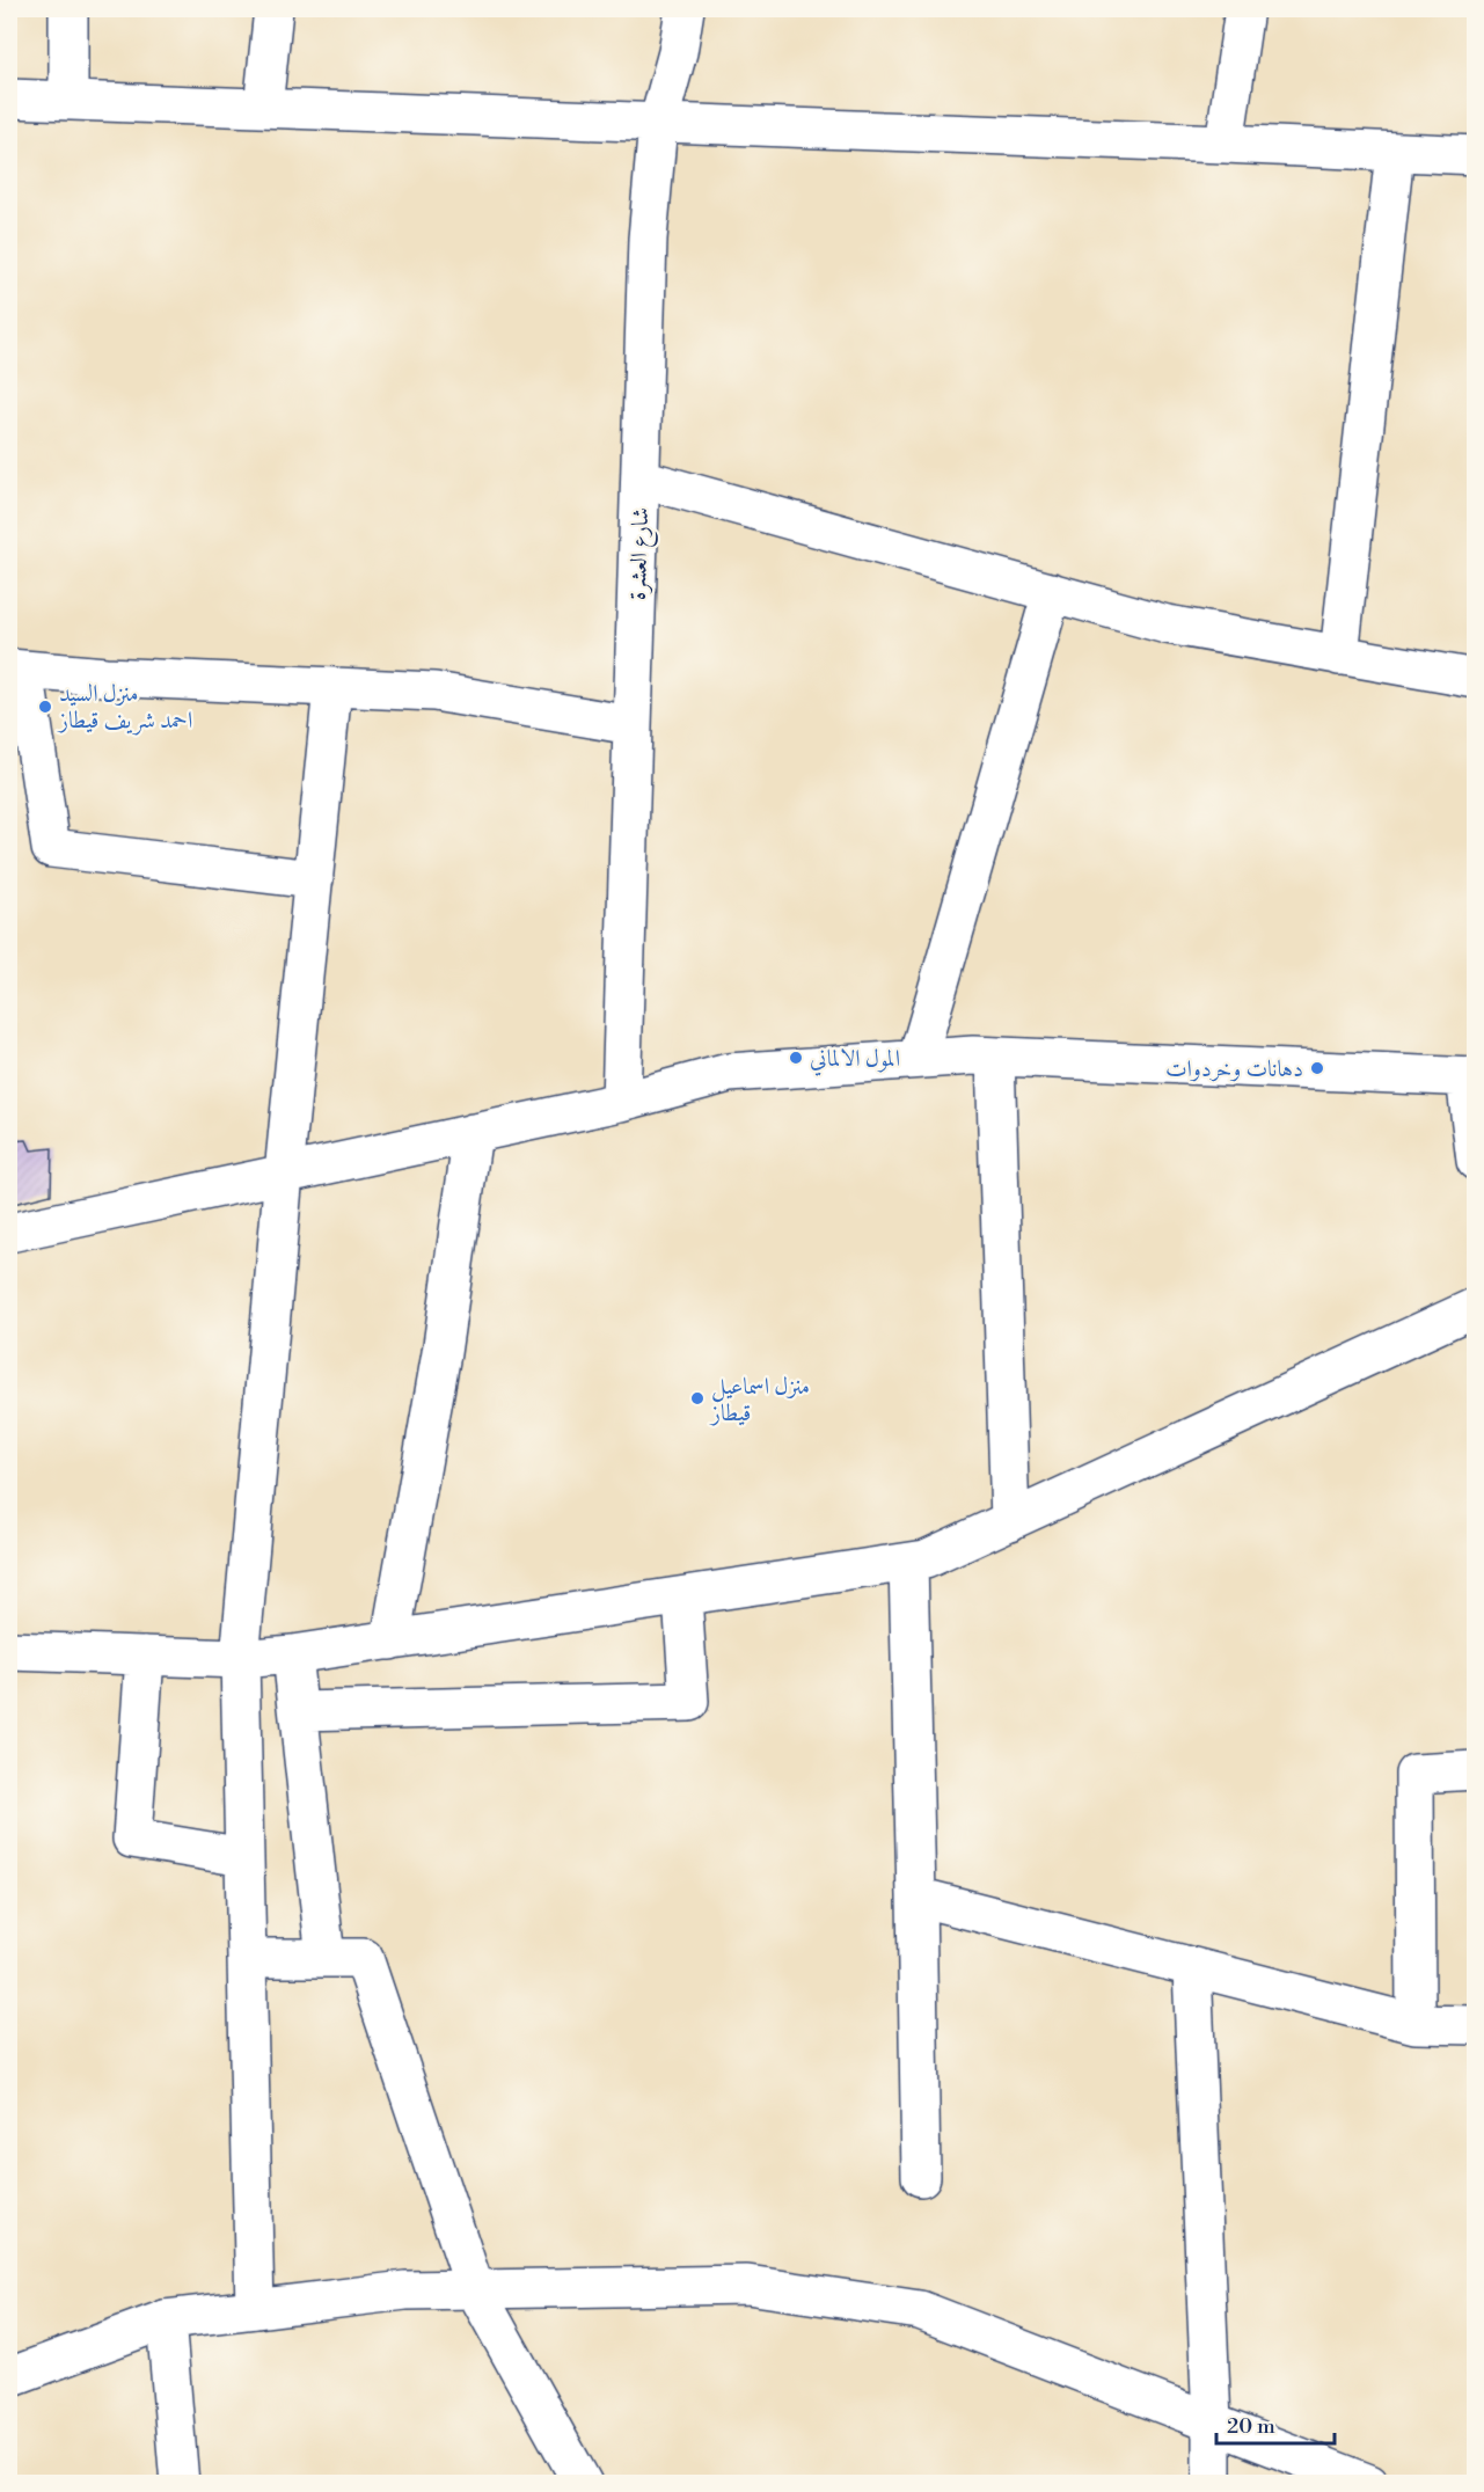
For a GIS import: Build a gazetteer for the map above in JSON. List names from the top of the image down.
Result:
{
  "streets": {
    "street": ["شارع العشرة"]
  },
  "places": [
    "منزل السيد احمد شريف قيطاز",
    "المول الالماني",
    "دهانات وخردوات",
    "منزل اسماعيل قيطاز"
  ],
  "scale_bar": "20 m"
}
